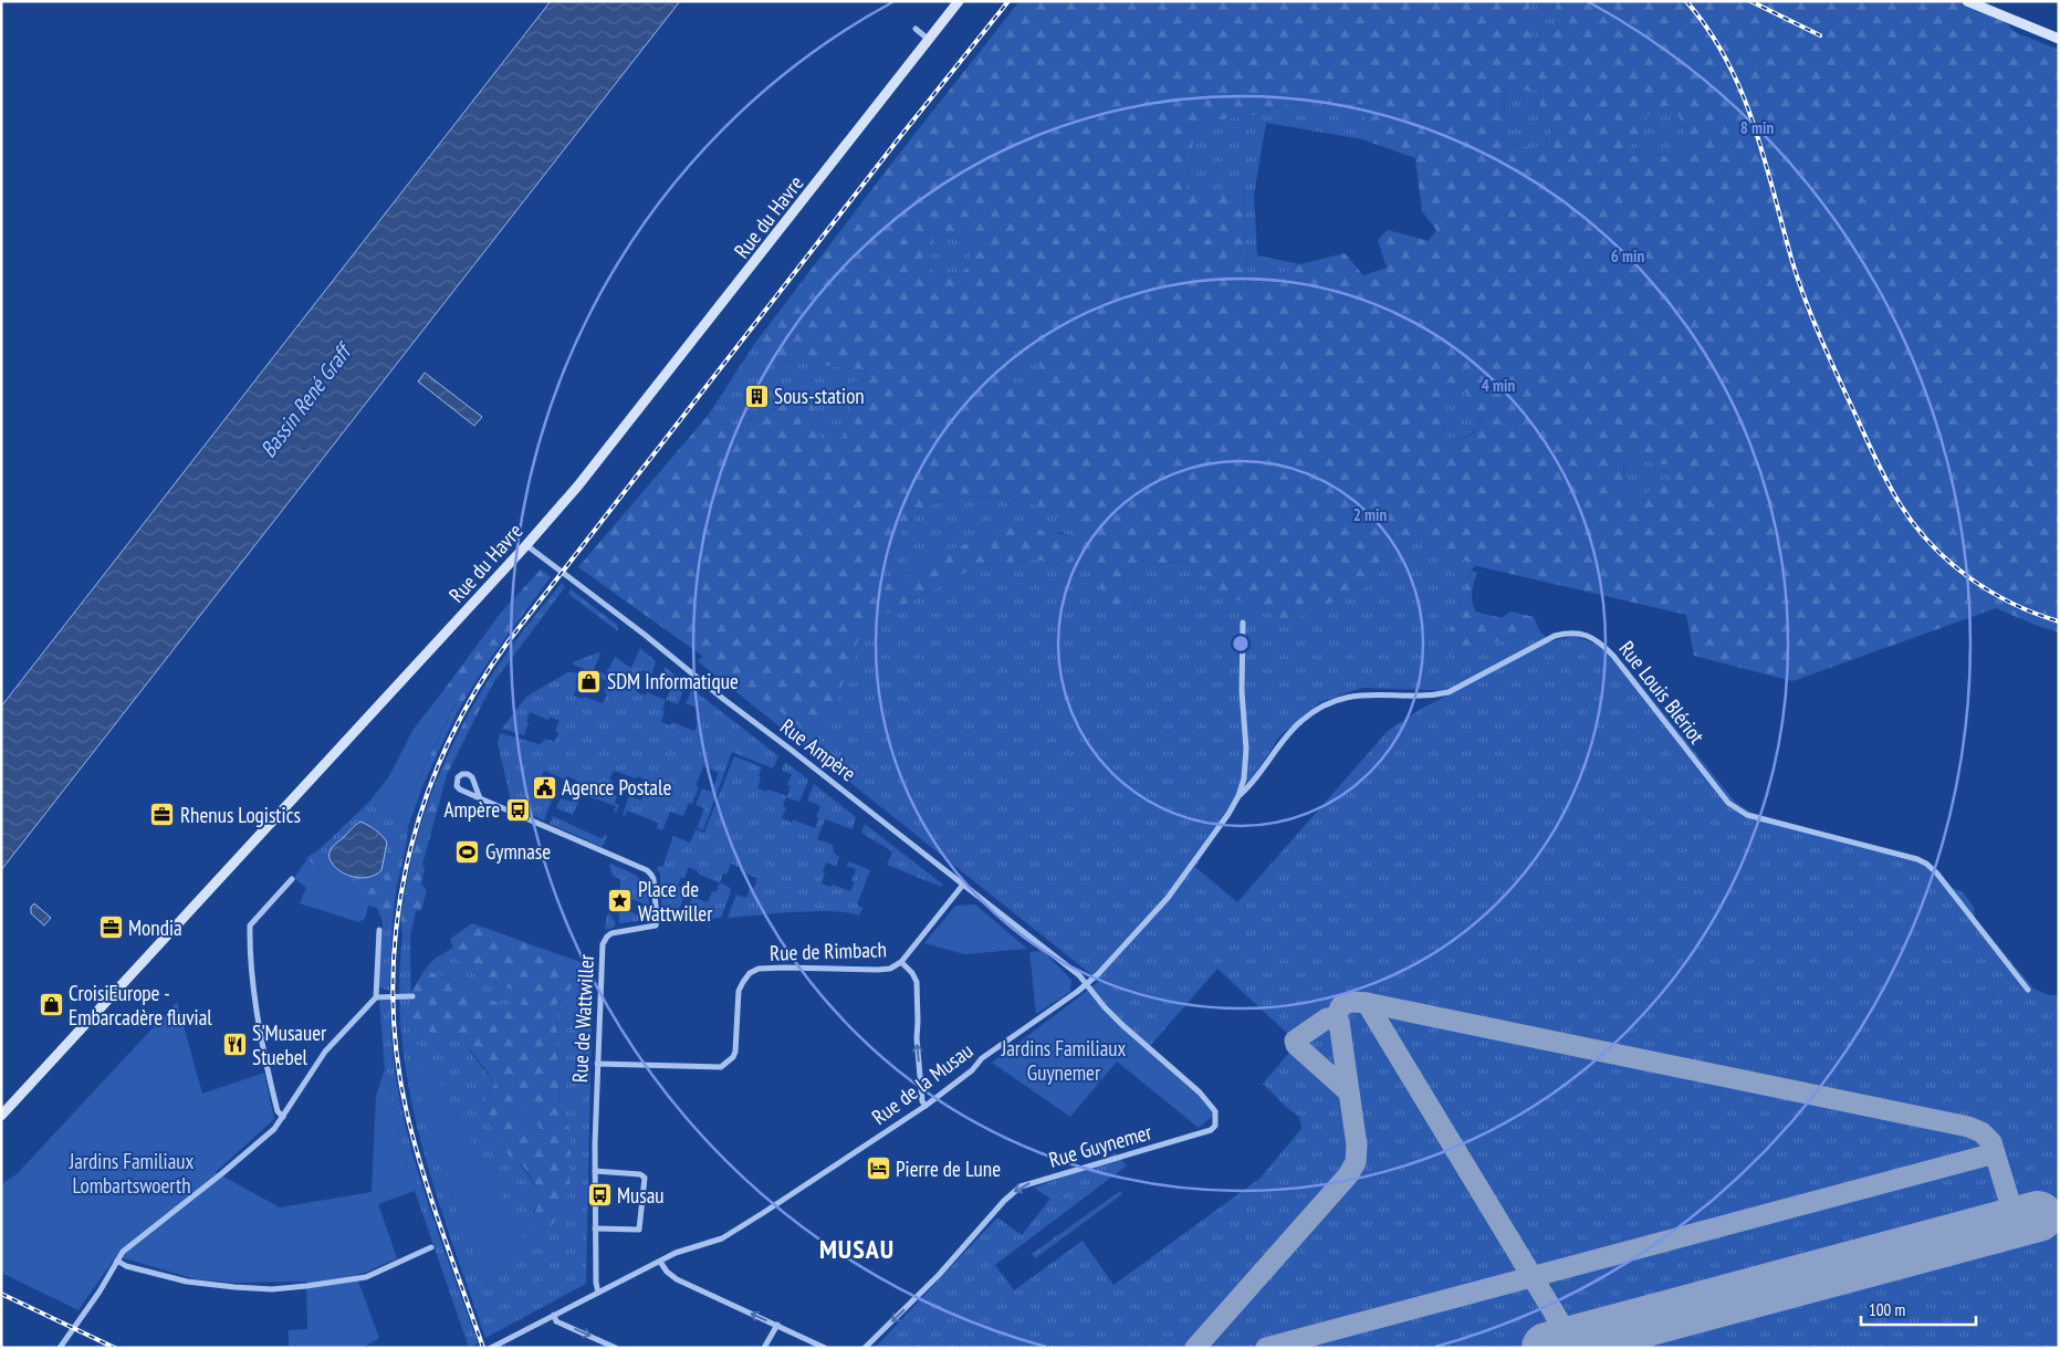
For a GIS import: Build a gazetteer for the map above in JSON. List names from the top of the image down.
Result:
{
  "streets": {
    "main road": ["Rue du Havre"],
    "street": [
      "Rue Louis Blériot",
      "Rue Ampère",
      "Rue de Rimbach",
      "Rue de Wattwiller",
      "Rue de la Musau",
      "Rue Guynemer"
    ]
  },
  "crossings": [
    ["Rue du Havre", "Rue Ampère"],
    ["Rue Louis Blériot", "Rue de la Musau"],
    ["Rue Ampère", "Rue de Rimbach"],
    ["Rue Ampère", "Rue de la Musau"],
    ["Rue Ampère", "Rue Guynemer"],
    ["Rue de Rimbach", "Rue de Wattwiller"],
    ["Rue de Wattwiller", "Rue de la Musau"],
    ["Rue de la Musau", "Rue Guynemer"]
  ],
  "districts": ["MUSAU"],
  "water": ["Bassin René Graff"],
  "parks": ["Jardins Familiaux Guynemer", "Jardins Familiaux Lombartswoerth"],
  "places": {
    "building": ["Sous-station"],
    "shop": ["SDM Informatique", "CroisiEurope - Embarcadère fluvial"],
    "public building": ["Agence Postale"],
    "bus stop": ["Ampère", "Musau"],
    "office": ["Rhenus Logistics", "Mondia"],
    "sports": ["Gymnase"],
    "place": ["Place de Wattwiller"],
    "restaurant": ["S'Musauer Stuebel"],
    "hotel": ["Pierre de Lune"]
  },
  "scale_bar": "100 m",
  "rings": [
    "8 min",
    "6 min",
    "4 min",
    "2 min"
  ]
}
